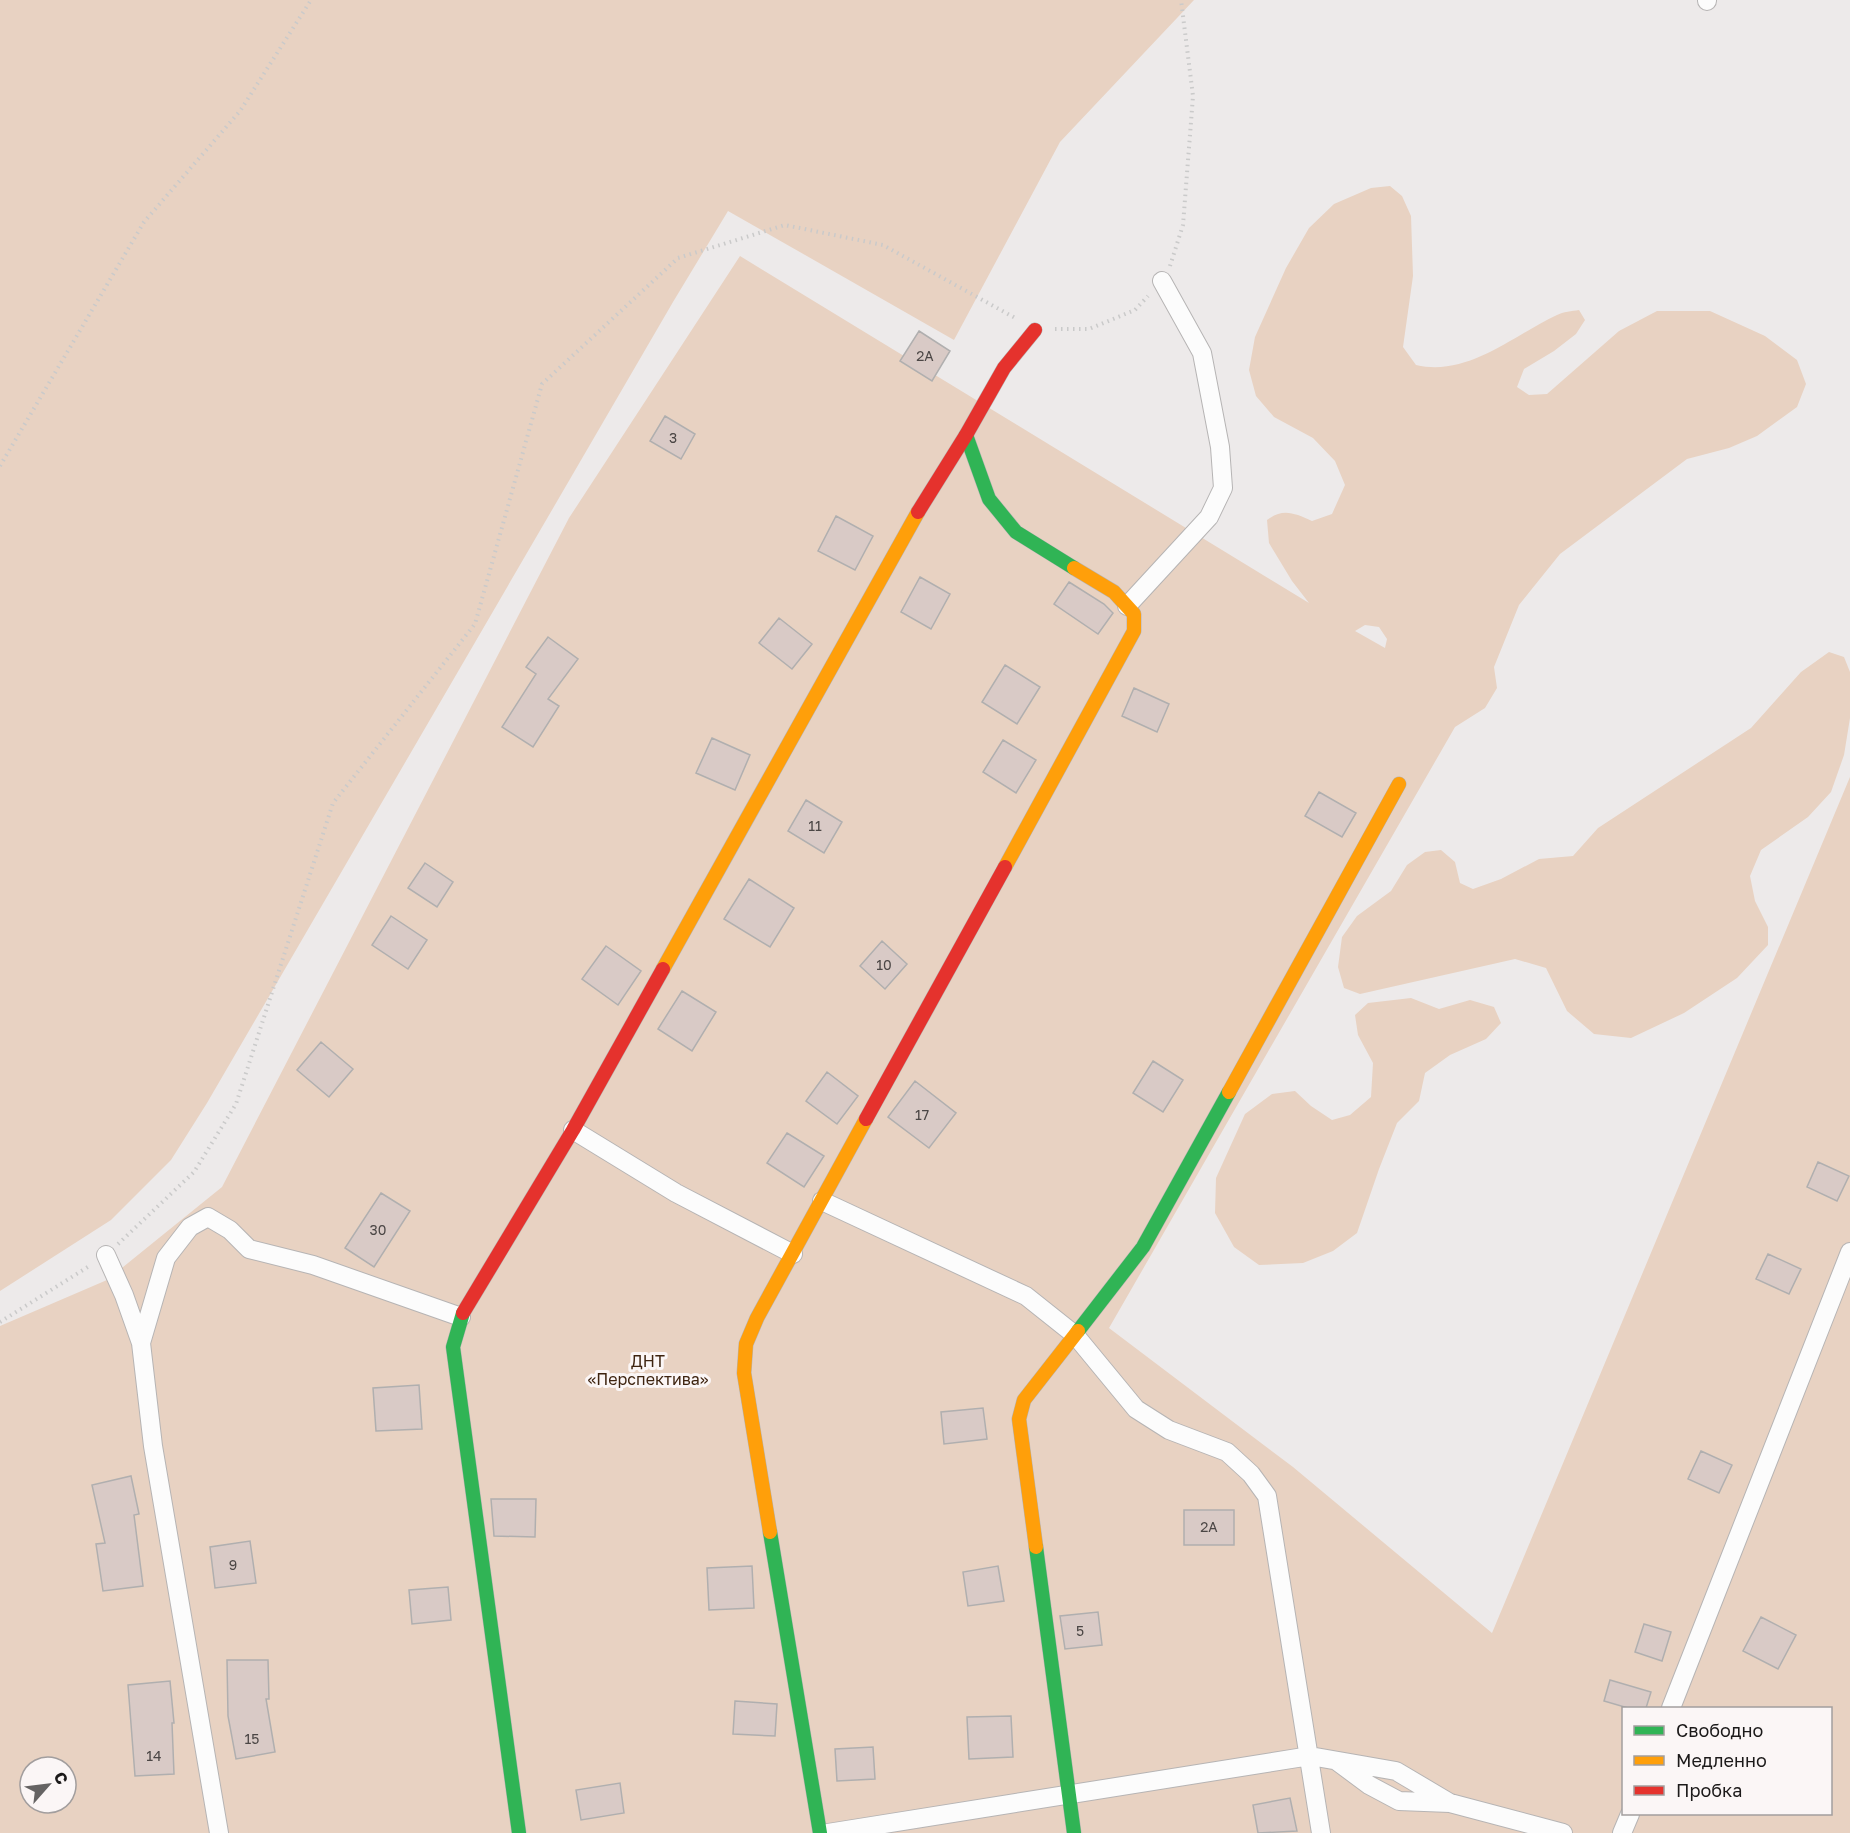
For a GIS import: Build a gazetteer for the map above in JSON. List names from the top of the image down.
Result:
{
  "parks": ["ДНТ «Перспектива»"],
  "house_numbers": [
    "2А",
    "3",
    "11",
    "10",
    "17",
    "30",
    "2А",
    "9",
    "5",
    "15",
    "14"
  ],
  "legend": ["Свободно", "Медленно", "Пробка"],
  "north": "top right"
}
